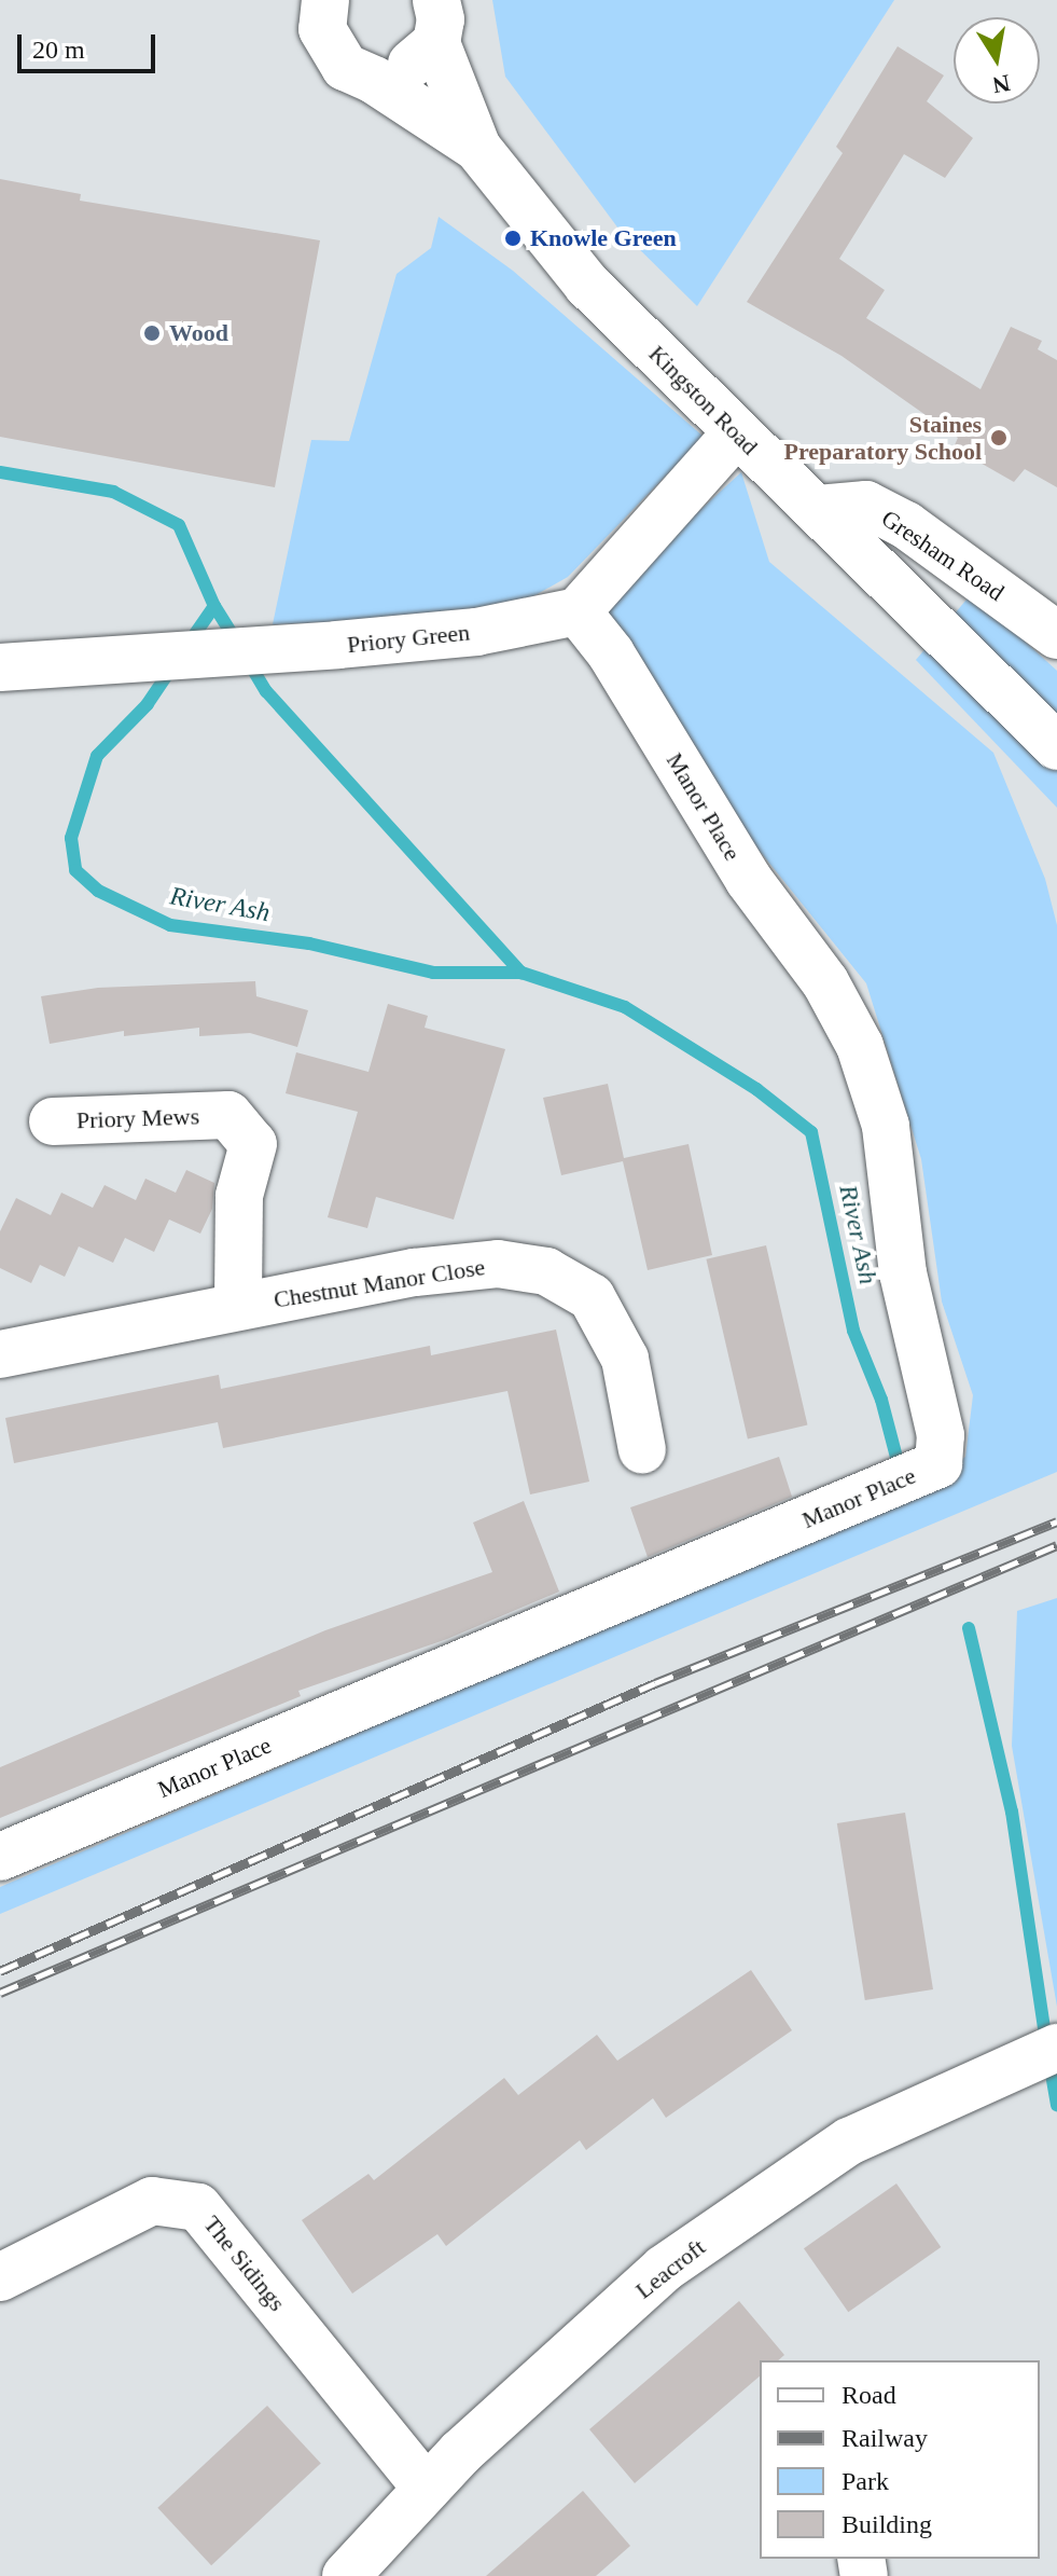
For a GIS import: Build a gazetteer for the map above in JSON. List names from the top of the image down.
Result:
{
  "streets": {
    "street": [
      "Kingston Road",
      "Gresham Road",
      "Priory Green",
      "Manor Place",
      "Priory Mews",
      "Chestnut Manor Close",
      "The Sidings",
      "Leacroft"
    ]
  },
  "crossings": [
    ["Kingston Road", "Gresham Road"],
    ["Priory Green", "Manor Place"],
    ["Priory Mews", "Chestnut Manor Close"],
    ["The Sidings", "Leacroft"]
  ],
  "water": ["River Ash"],
  "places": ["Knowle Green", "Wood", "Staines Preparatory School"],
  "legend": [
    "Road",
    "Railway",
    "Park",
    "Building"
  ],
  "scale_bar": "20 m",
  "north": "bottom"
}
